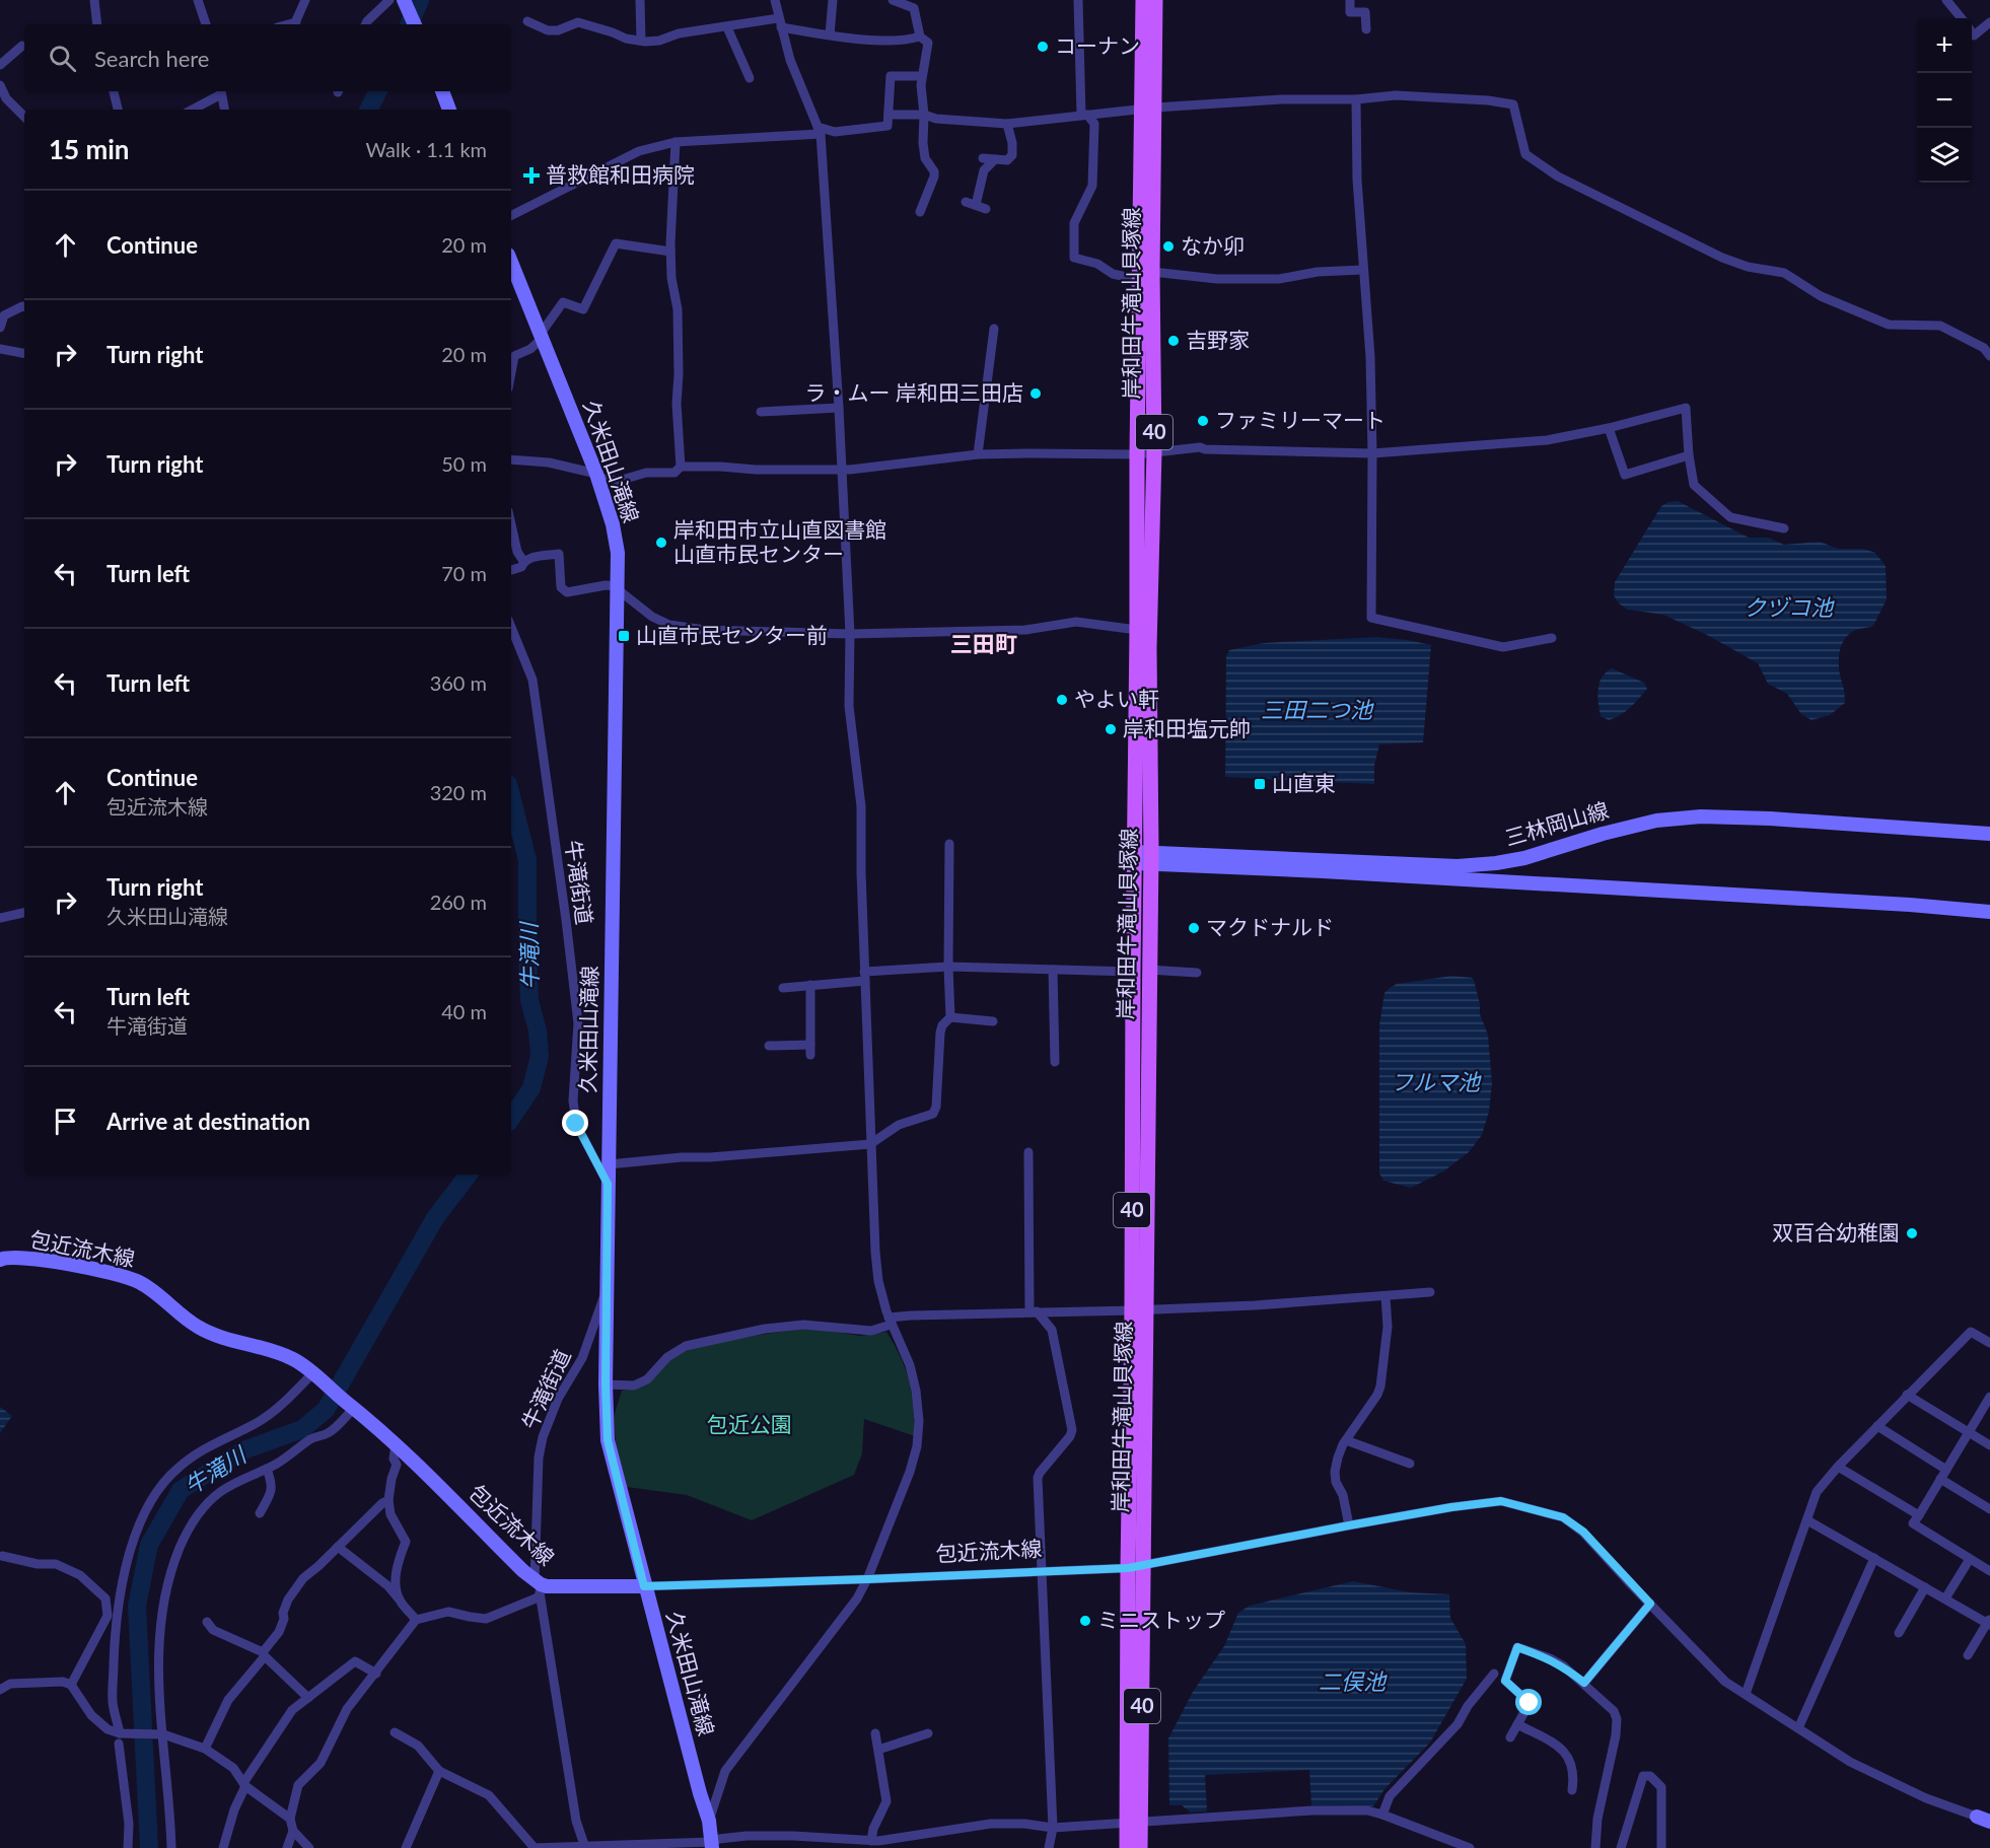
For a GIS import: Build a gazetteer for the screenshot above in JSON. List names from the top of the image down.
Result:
{
  "streets": {
    "main road": ["岸和田牛滝山貝塚線", "40"],
    "street": [
      "久米田山滝線",
      "三林岡山線",
      "牛滝街道",
      "包近流木線"
    ]
  },
  "crossings": [
    ["岸和田牛滝山貝塚線", "三林岡山線"],
    ["岸和田牛滝山貝塚線", "包近流木線"],
    ["久米田山滝線", "牛滝街道"],
    ["久米田山滝線", "包近流木線"],
    ["牛滝街道", "包近流木線"]
  ],
  "districts": ["三田町"],
  "water": [
    "クヅコ池",
    "三田二つ池",
    "牛滝川",
    "フルマ池",
    "二俣池"
  ],
  "parks": ["包近公園"],
  "places": {
    "other": [
      "コーナン",
      "なか卯",
      "吉野家",
      "ラ・ムー 岸和田三田店",
      "ファミリーマート",
      "岸和田市立山直図書館 山直市民センター",
      "やよい軒",
      "岸和田塩元帥",
      "マクドナルド",
      "双百合幼稚園",
      "ミニストップ"
    ],
    "health": ["普救館和田病院"],
    "transit": ["山直市民センター前", "山直東"]
  },
  "page": {
    "map_buttons": ["+", "−"],
    "search": "Search here",
    "heading": ["15 min", "Walk · 1.1 km"],
    "list": [
      ["Continue", "20 m"],
      ["Turn right", "20 m"],
      ["Turn right", "50 m"],
      ["Turn left", "70 m"],
      ["Turn left", "360 m"],
      ["Continue", "包近流木線", "320 m"],
      ["Turn right", "久米田山滝線", "260 m"],
      ["Turn left", "牛滝街道", "40 m"],
      "Arrive at destination"
    ]
  }
}
